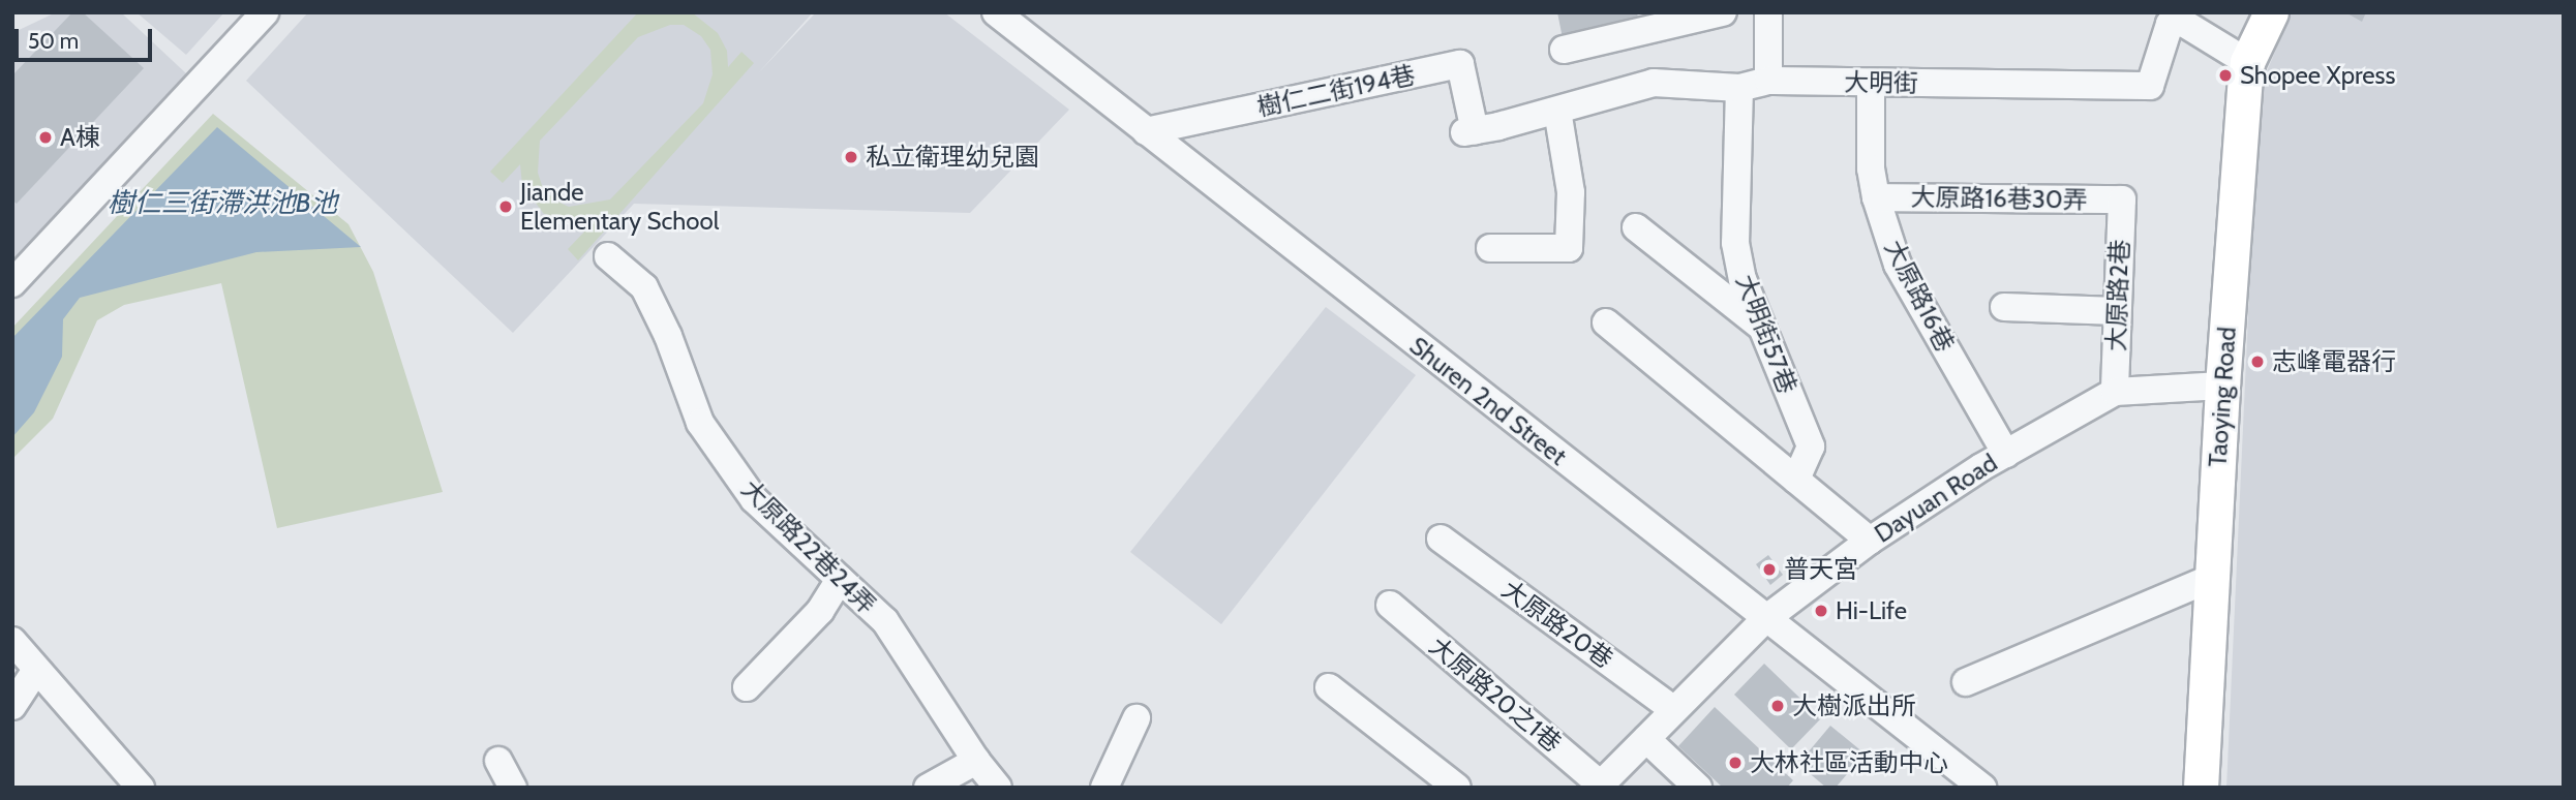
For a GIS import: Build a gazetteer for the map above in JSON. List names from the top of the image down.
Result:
{
  "streets": {
    "main road": ["Taoying Road"],
    "street": [
      "大明街",
      "樹仁二街194巷",
      "大原路16巷30弄",
      "大原路16巷",
      "大原路2巷",
      "大明街57巷",
      "Shuren 2nd Street",
      "Dayuan Road",
      "大原路22巷24弄",
      "大原路20巷",
      "大原路20之1巷"
    ]
  },
  "crossings": [
    ["大明街", "樹仁二街194巷"],
    ["大明街", "大原路16巷"],
    ["大明街", "大明街57巷"],
    ["大明街", "Taoying Road"],
    ["樹仁二街194巷", "Shuren 2nd Street"],
    ["大原路16巷30弄", "大原路16巷"],
    ["大原路16巷30弄", "大原路2巷"],
    ["大原路16巷", "Dayuan Road"],
    ["大原路2巷", "Dayuan Road"],
    ["Taoying Road", "Dayuan Road"],
    ["Shuren 2nd Street", "Dayuan Road"],
    ["Dayuan Road", "大原路20巷"],
    ["Dayuan Road", "大原路20之1巷"]
  ],
  "water": ["樹仁三街滯洪池B池"],
  "places": [
    "Shopee Xpress",
    "A棟",
    "私立衛理幼兒園",
    "Jiande Elementary School",
    "志峰電器行",
    "普天宮",
    "Hi-Life",
    "大樹派出所",
    "大林社區活動中心"
  ],
  "scale_bar": "50 m"
}
